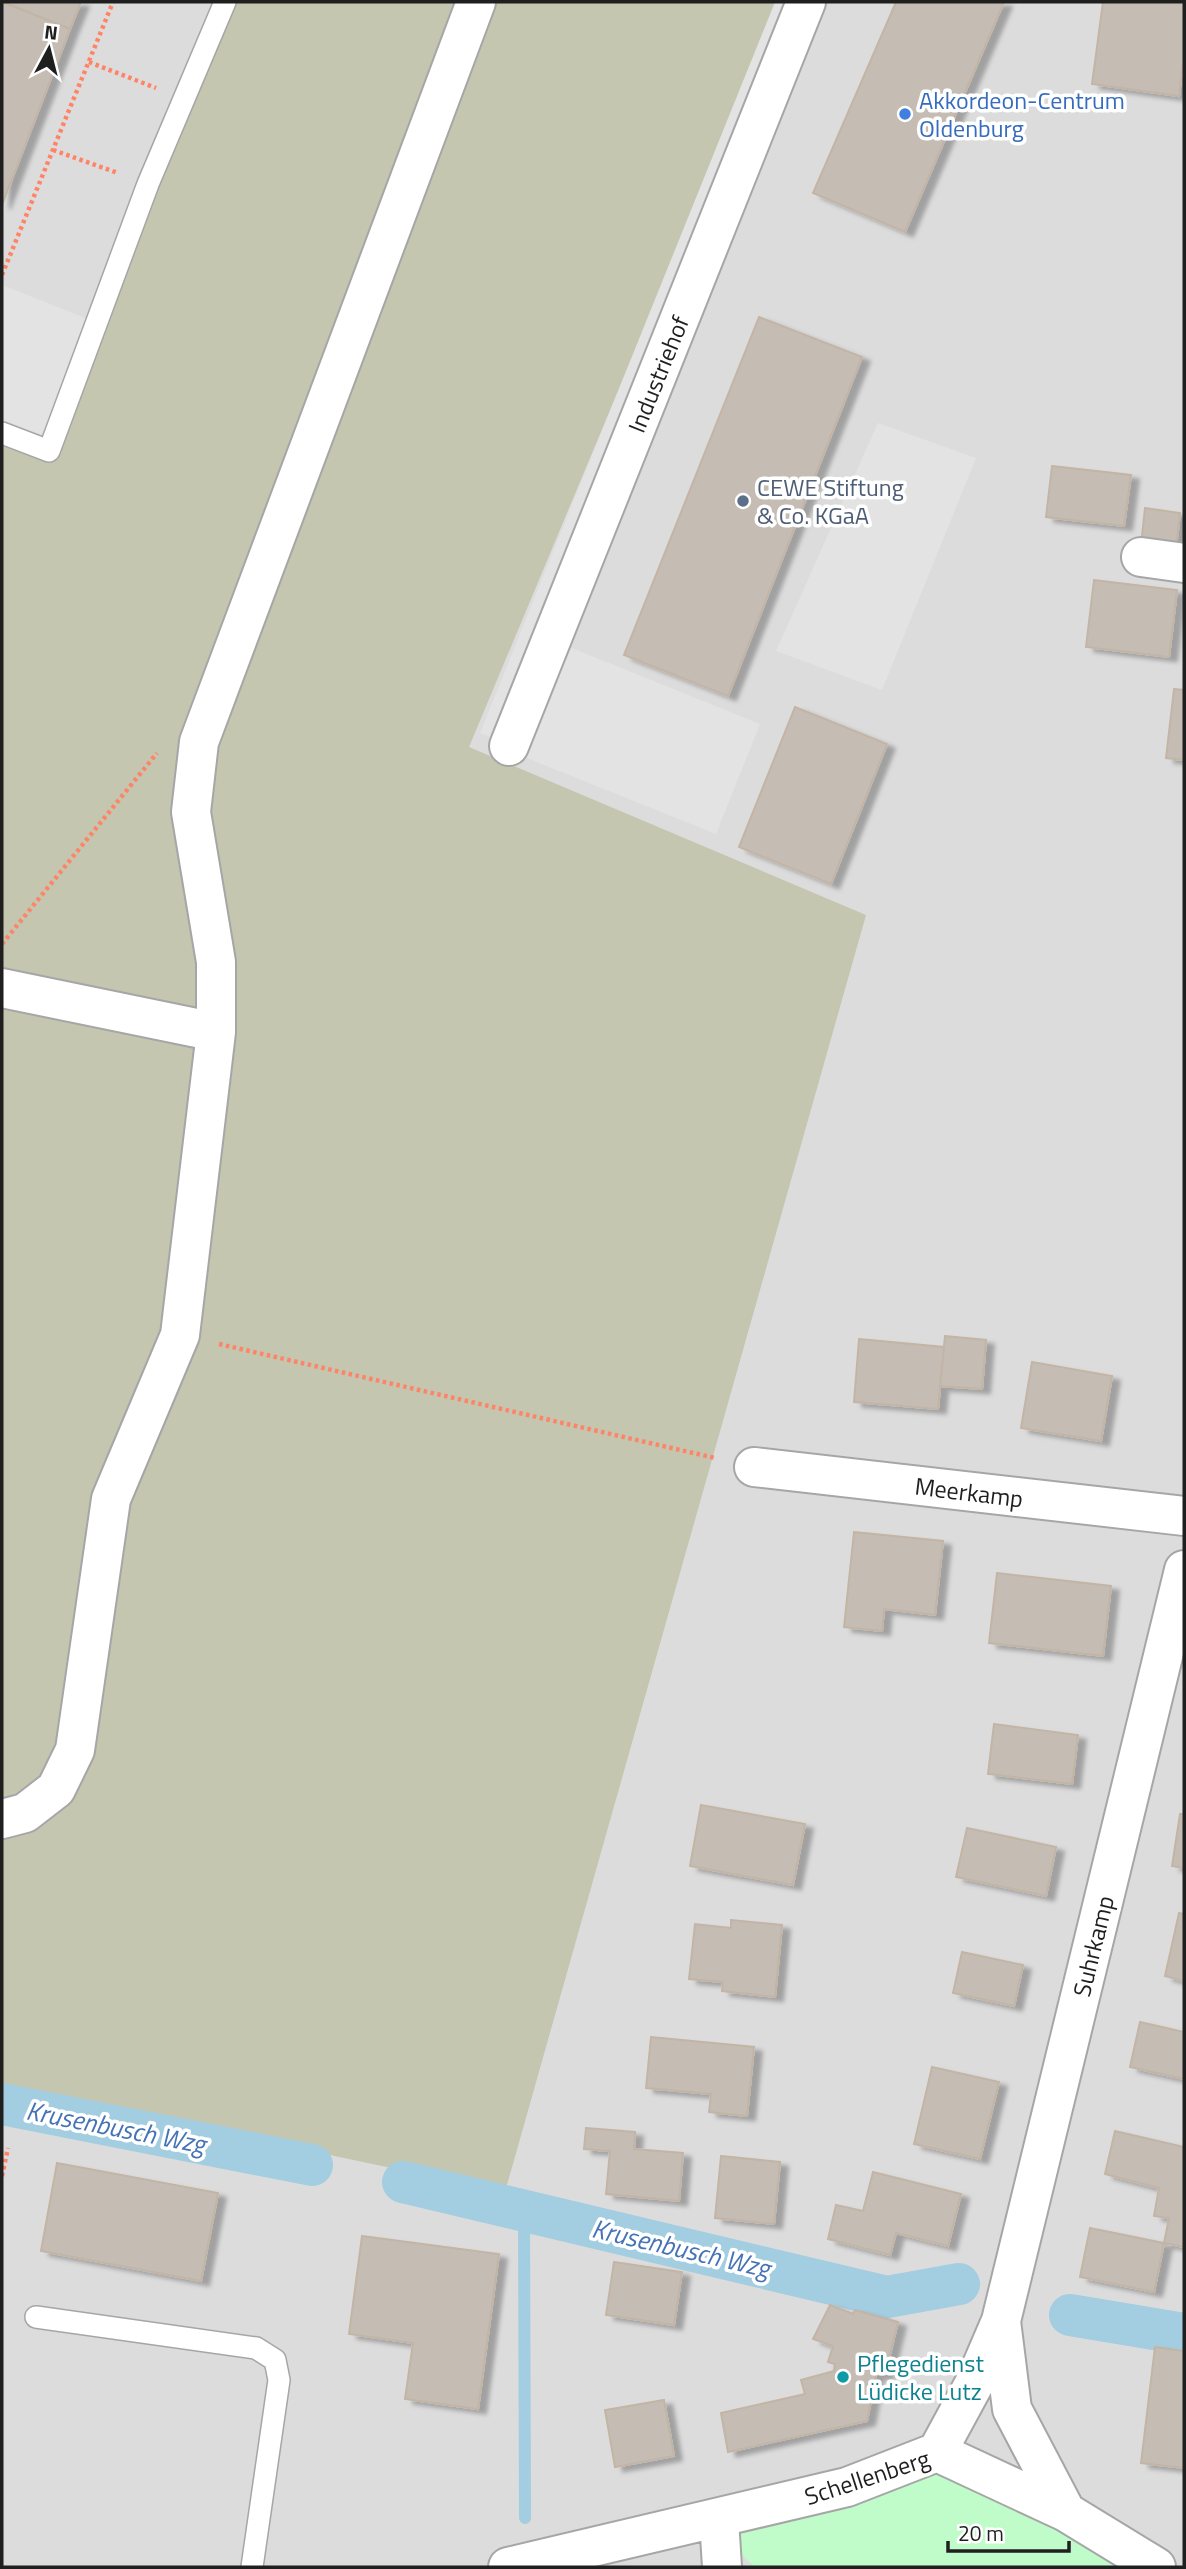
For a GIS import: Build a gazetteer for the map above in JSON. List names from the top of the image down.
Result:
{
  "streets": {
    "street": [
      "Industriehof",
      "Meerkamp",
      "Suhrkamp",
      "Schellenberg"
    ]
  },
  "crossings": [
    ["Suhrkamp", "Schellenberg"]
  ],
  "water": ["Krusenbusch Wzg"],
  "places": ["Akkordeon-Centrum Oldenburg", "CEWE Stiftung & Co. KGaA", "Pflegedienst Lüdicke Lutz"],
  "scale_bar": "20 m",
  "north": "top"
}
